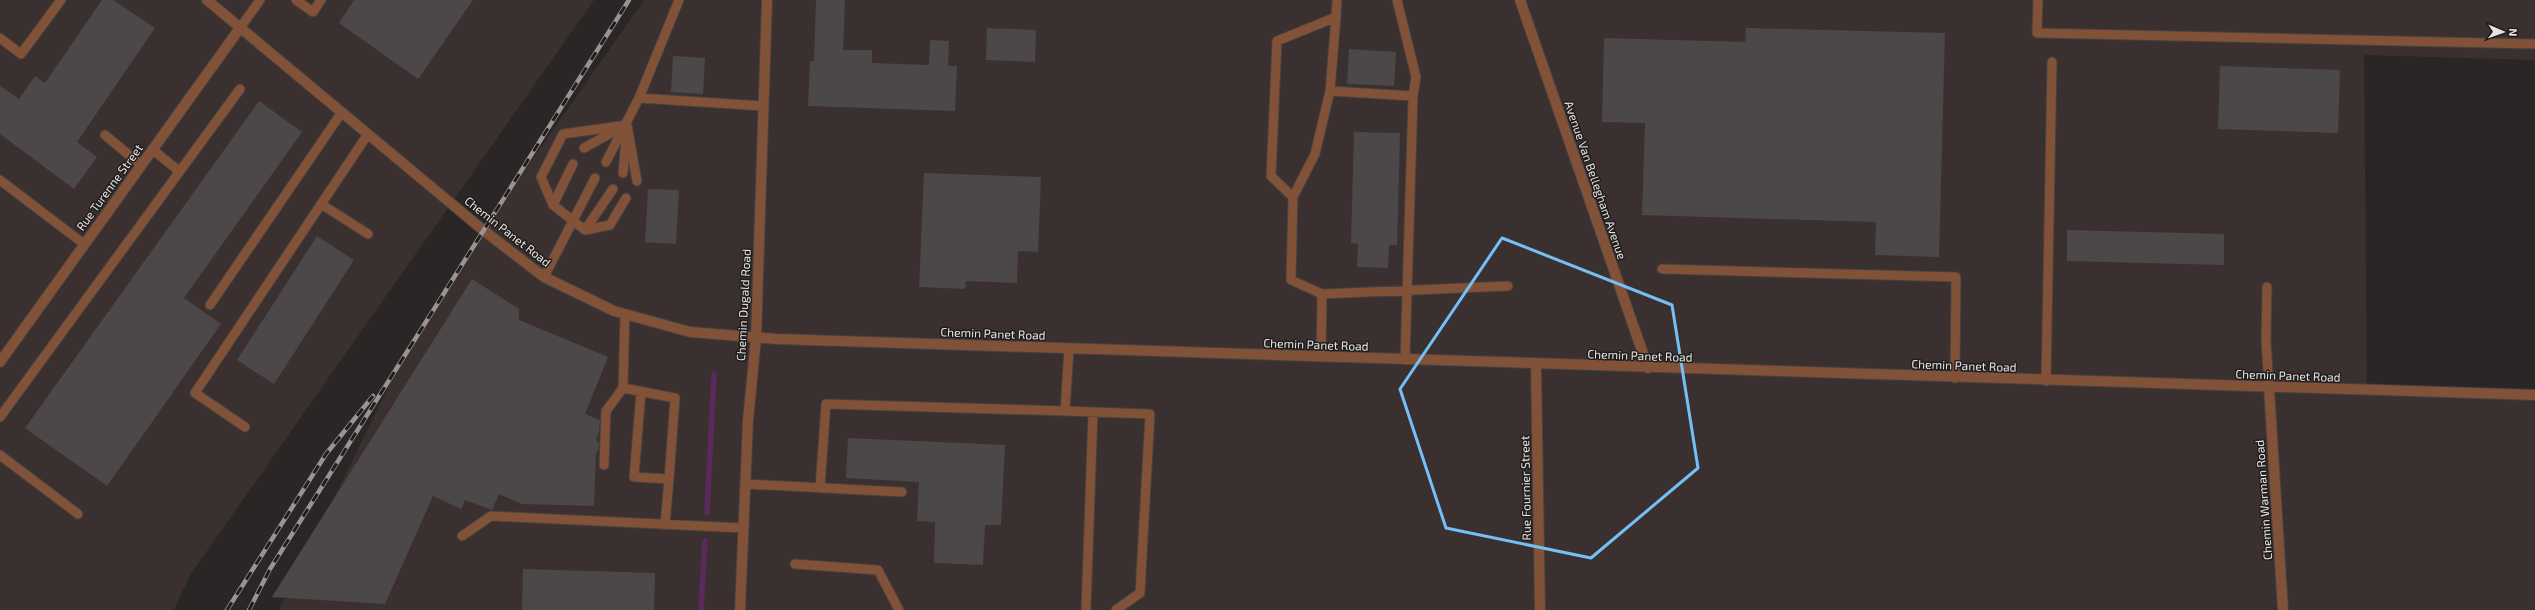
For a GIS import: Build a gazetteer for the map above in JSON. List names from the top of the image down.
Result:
{
  "streets": {
    "street": [
      "Avenue Van Bellegham Avenue",
      "Rue Turenne Street",
      "Chemin Panet Road",
      "Chemin Dugald Road",
      "Rue Fournier Street",
      "Chemin Warman Road"
    ]
  },
  "crossings": [
    ["Avenue Van Bellegham Avenue", "Chemin Panet Road"],
    ["Rue Turenne Street", "Chemin Panet Road"],
    ["Chemin Panet Road", "Chemin Dugald Road"],
    ["Chemin Panet Road", "Rue Fournier Street"],
    ["Chemin Panet Road", "Chemin Warman Road"]
  ],
  "north": "right"
}
